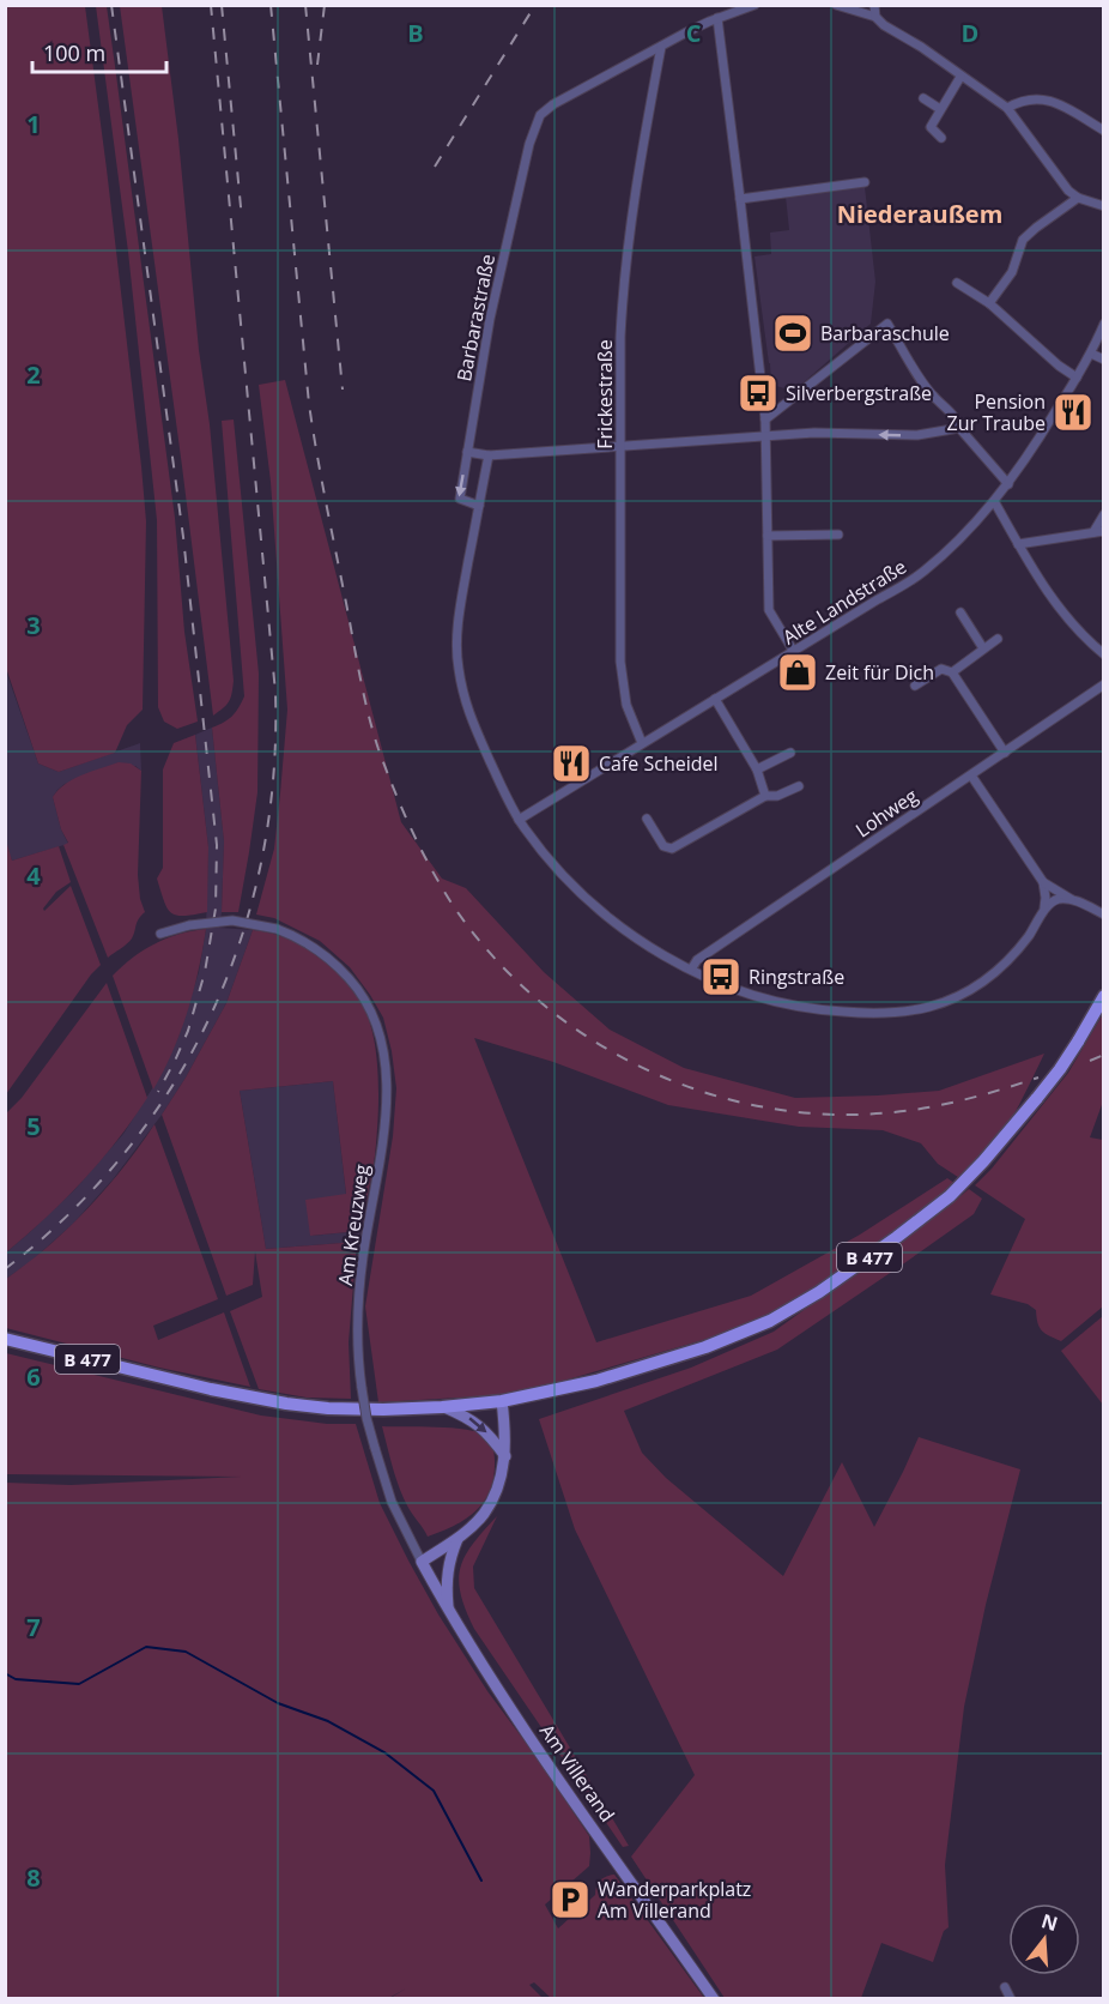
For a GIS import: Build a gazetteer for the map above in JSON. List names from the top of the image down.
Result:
{
  "streets": {
    "main road": ["B 477", "Am Villerand"],
    "street": [
      "Barbarastraße",
      "Frickestraße",
      "Alte Landstraße",
      "Lohweg",
      "Am Kreuzweg"
    ]
  },
  "crossings": [
    ["Barbarastraße", "Frickestraße"],
    ["Frickestraße", "Alte Landstraße"],
    ["Am Kreuzweg", "Am Villerand"]
  ],
  "districts": ["Niederaußem"],
  "places": {
    "sports": ["Barbaraschule"],
    "bus stop": ["Silverbergstraße", "Ringstraße"],
    "restaurant": ["Pension Zur Traube", "Cafe Scheidel"],
    "shop": ["Zeit für Dich"],
    "parking": ["Wanderparkplatz Am Villerand"]
  },
  "scale_bar": "100 m",
  "north": "top",
  "grid": {
    "columns": ["B", "C", "D"],
    "rows": [
      "1",
      "2",
      "3",
      "4",
      "5",
      "6",
      "7",
      "8"
    ]
  }
}
